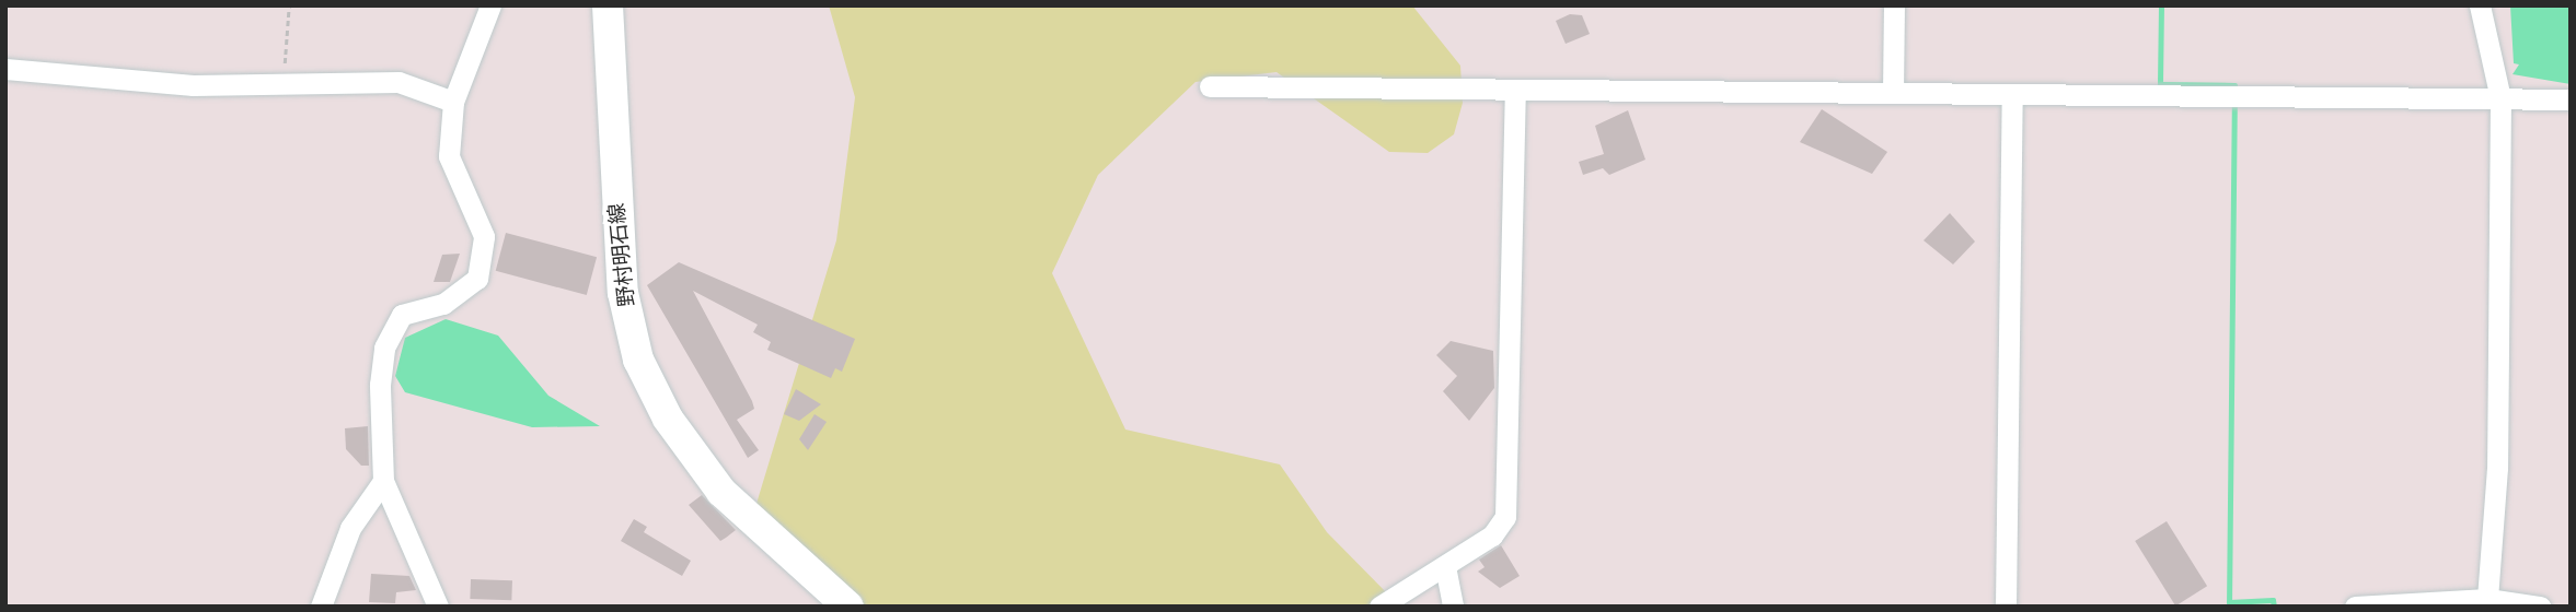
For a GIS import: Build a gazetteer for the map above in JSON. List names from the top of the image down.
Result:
{
  "streets": {
    "main road": ["野村明石線"]
  }
}
